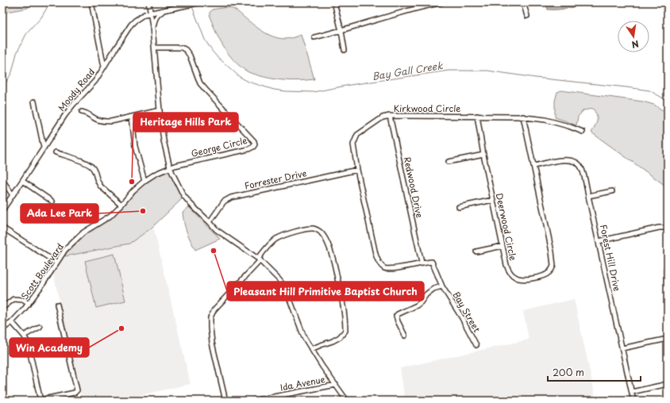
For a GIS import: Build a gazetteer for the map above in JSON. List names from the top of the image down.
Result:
{
  "streets": {
    "street": [
      "Moody Road",
      "Kirkwood Circle",
      "George Circle",
      "Forrester Drive",
      "Redwood Drive",
      "Deerwood Circle",
      "Forest Hill Drive",
      "Scott Boulevard",
      "Bay Street",
      "Ida Avenue"
    ]
  },
  "crossings": [
    ["Kirkwood Circle", "Forrester Drive"],
    ["Kirkwood Circle", "Redwood Drive"],
    ["Kirkwood Circle", "Deerwood Circle"],
    ["Kirkwood Circle", "Bay Street"],
    ["George Circle", "Scott Boulevard"],
    ["Redwood Drive", "Bay Street"],
    ["Deerwood Circle", "Forest Hill Drive"]
  ],
  "water": ["Bay Gall Creek"],
  "places": [
    "Heritage Hills Park",
    "Ada Lee Park",
    "Pleasant Hill Primitive Baptist Church",
    "Win Academy"
  ],
  "scale_bar": "200 m",
  "north": "bottom"
}
